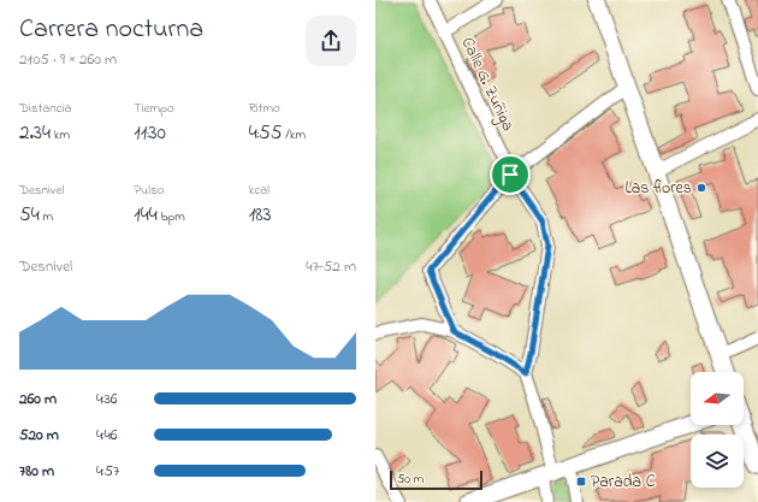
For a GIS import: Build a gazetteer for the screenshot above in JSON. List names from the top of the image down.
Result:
{
  "streets": {
    "street": ["Calle G. Zuñiga"]
  },
  "places": {
    "other": ["Las flores"],
    "transit": ["Parada C"]
  },
  "scale_bar": "50 m",
  "north": "left",
  "page": {
    "heading": ["Carrera nocturna", "21:05 · 9 × 260 m"],
    "stats": [
      ["Distancia", "2.34 km"],
      ["Tiempo", "11:30"],
      ["Ritmo", "4:55 /km"],
      ["Desnivel", "54 m"],
      ["Pulso", "144 bpm"],
      ["kcal", "183"]
    ],
    "chart": ["Desnivel", "47–52 m"],
    "list": [
      {
        "name": "260 m",
        "note": "4:36"
      },
      {
        "name": "520 m",
        "note": "4:46"
      },
      {
        "name": "780 m",
        "note": "4:57"
      }
    ],
    "scale": "50 m"
  }
}
